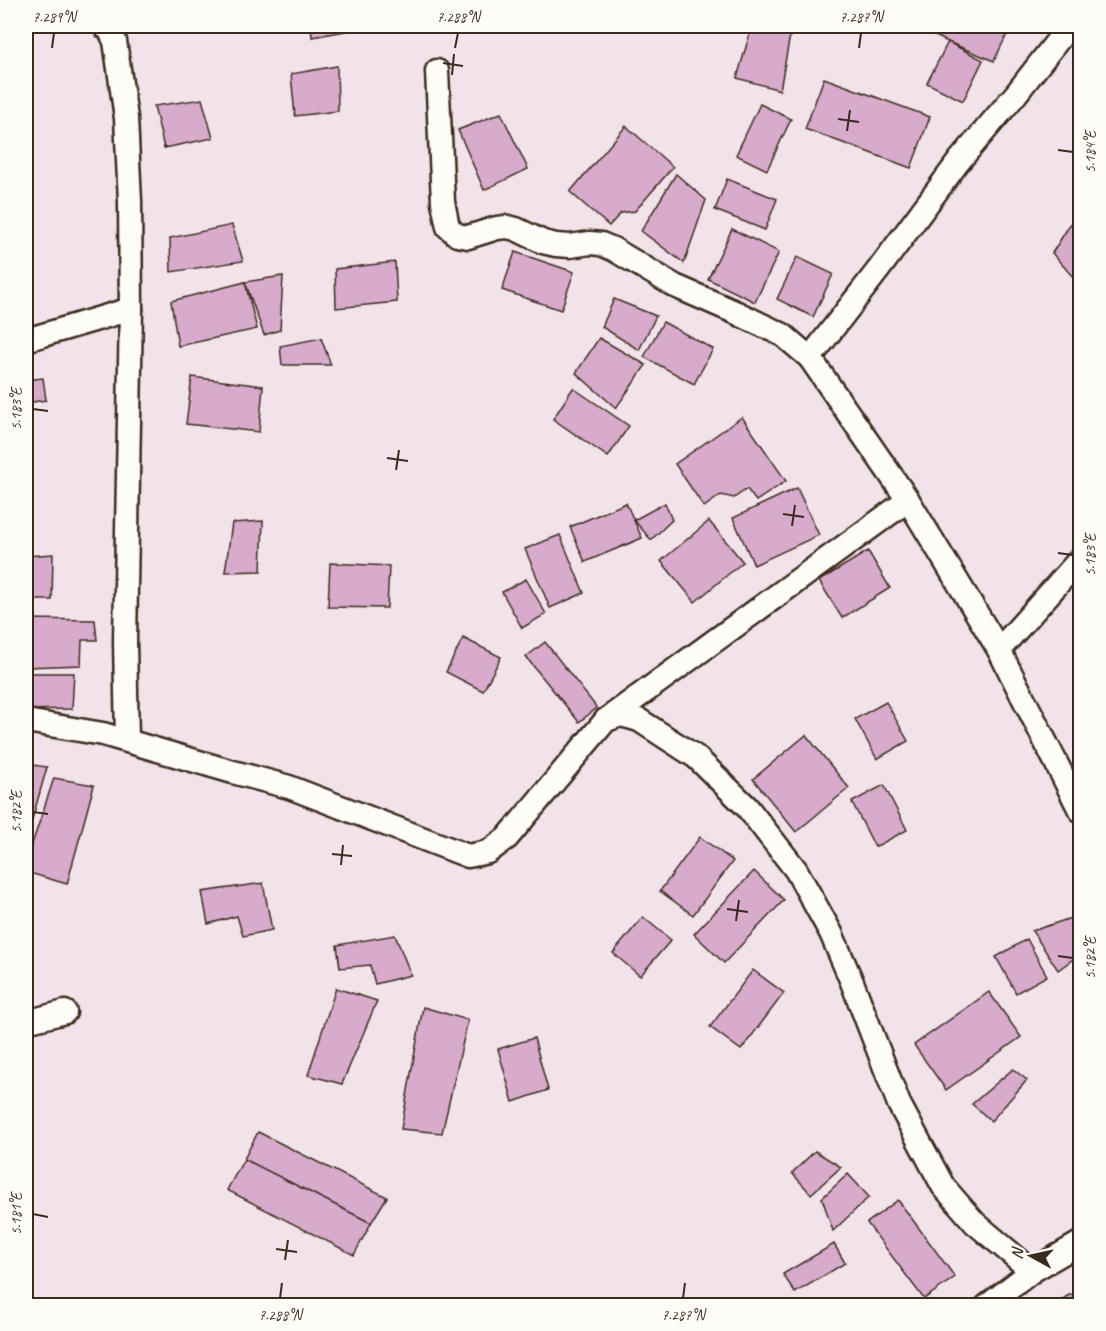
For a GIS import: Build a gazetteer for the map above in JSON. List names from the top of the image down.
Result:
{
  "north": "left",
  "coordinates": [
    "7.289°N",
    "7.288°N",
    "7.287°N",
    "5.184°E",
    "5.183°E",
    "5.182°E",
    "5.181°E"
  ]
}
